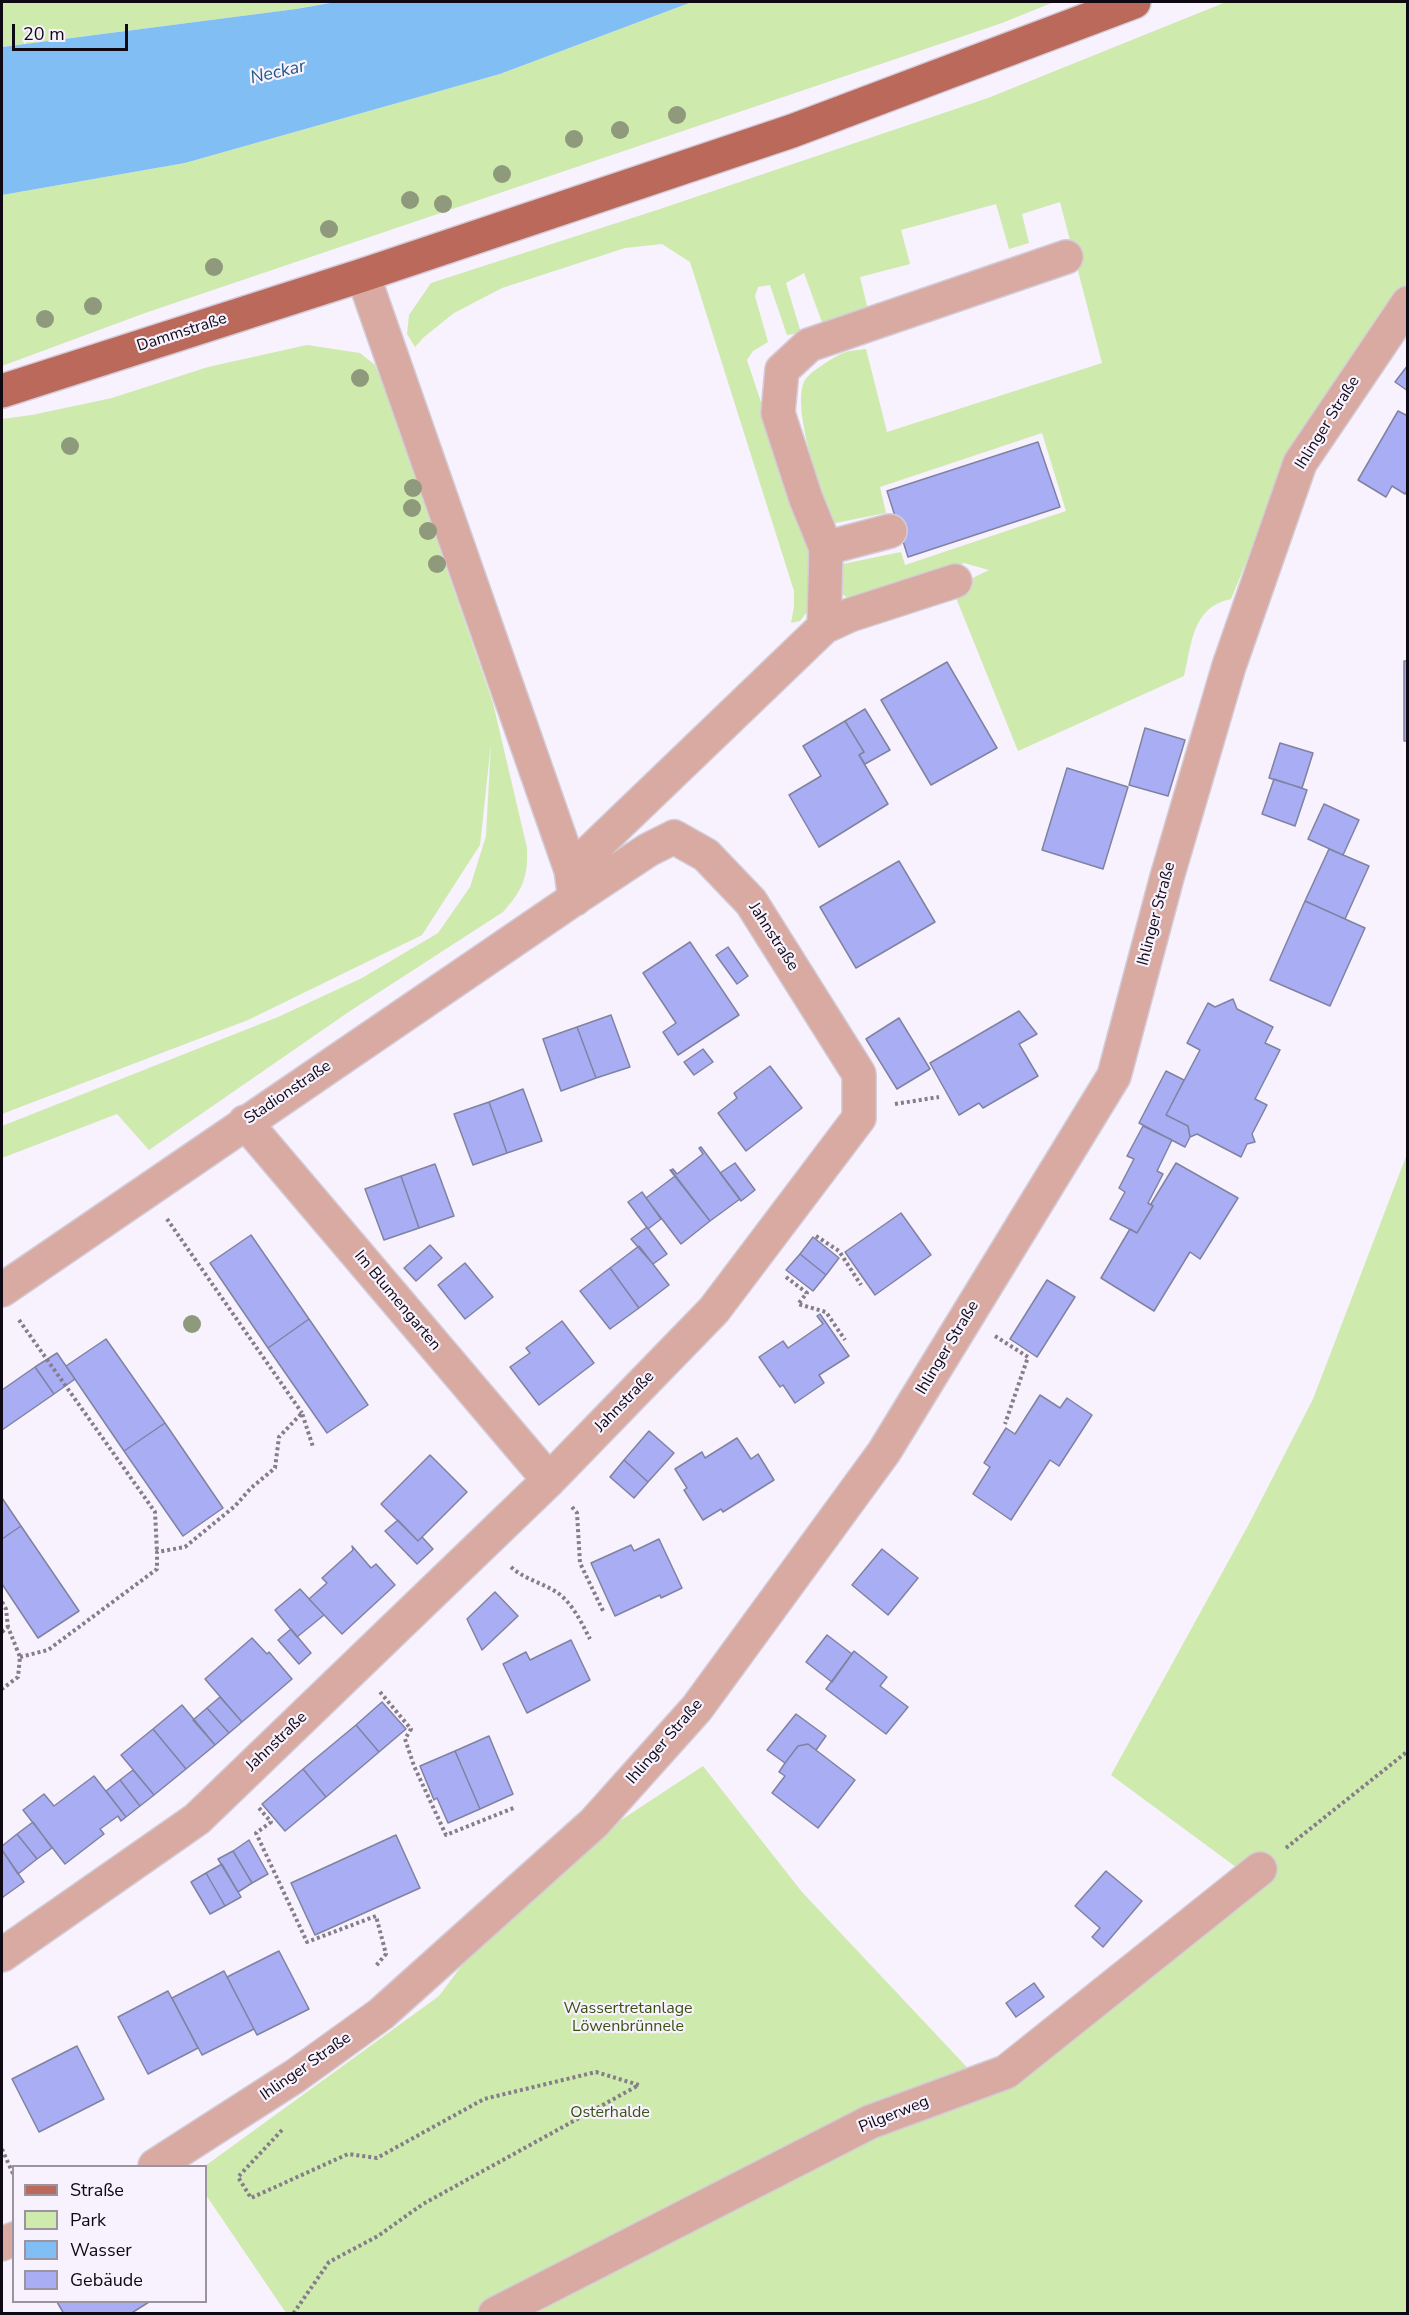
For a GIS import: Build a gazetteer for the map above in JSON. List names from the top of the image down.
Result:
{
  "streets": {
    "main road": ["Dammstraße"],
    "street": [
      "Ihlinger Straße",
      "Jahnstraße",
      "Stadionstraße",
      "Im Blumengarten",
      "Pilgerweg"
    ]
  },
  "crossings": [
    ["Jahnstraße", "Stadionstraße"],
    ["Jahnstraße", "Im Blumengarten"],
    ["Stadionstraße", "Im Blumengarten"]
  ],
  "water": ["Neckar"],
  "parks": ["Wassertretanlage Löwenbrünnele", "Osterhalde"],
  "legend": [
    "Straße",
    "Park",
    "Wasser",
    "Gebäude"
  ],
  "scale_bar": "20 m"
}
